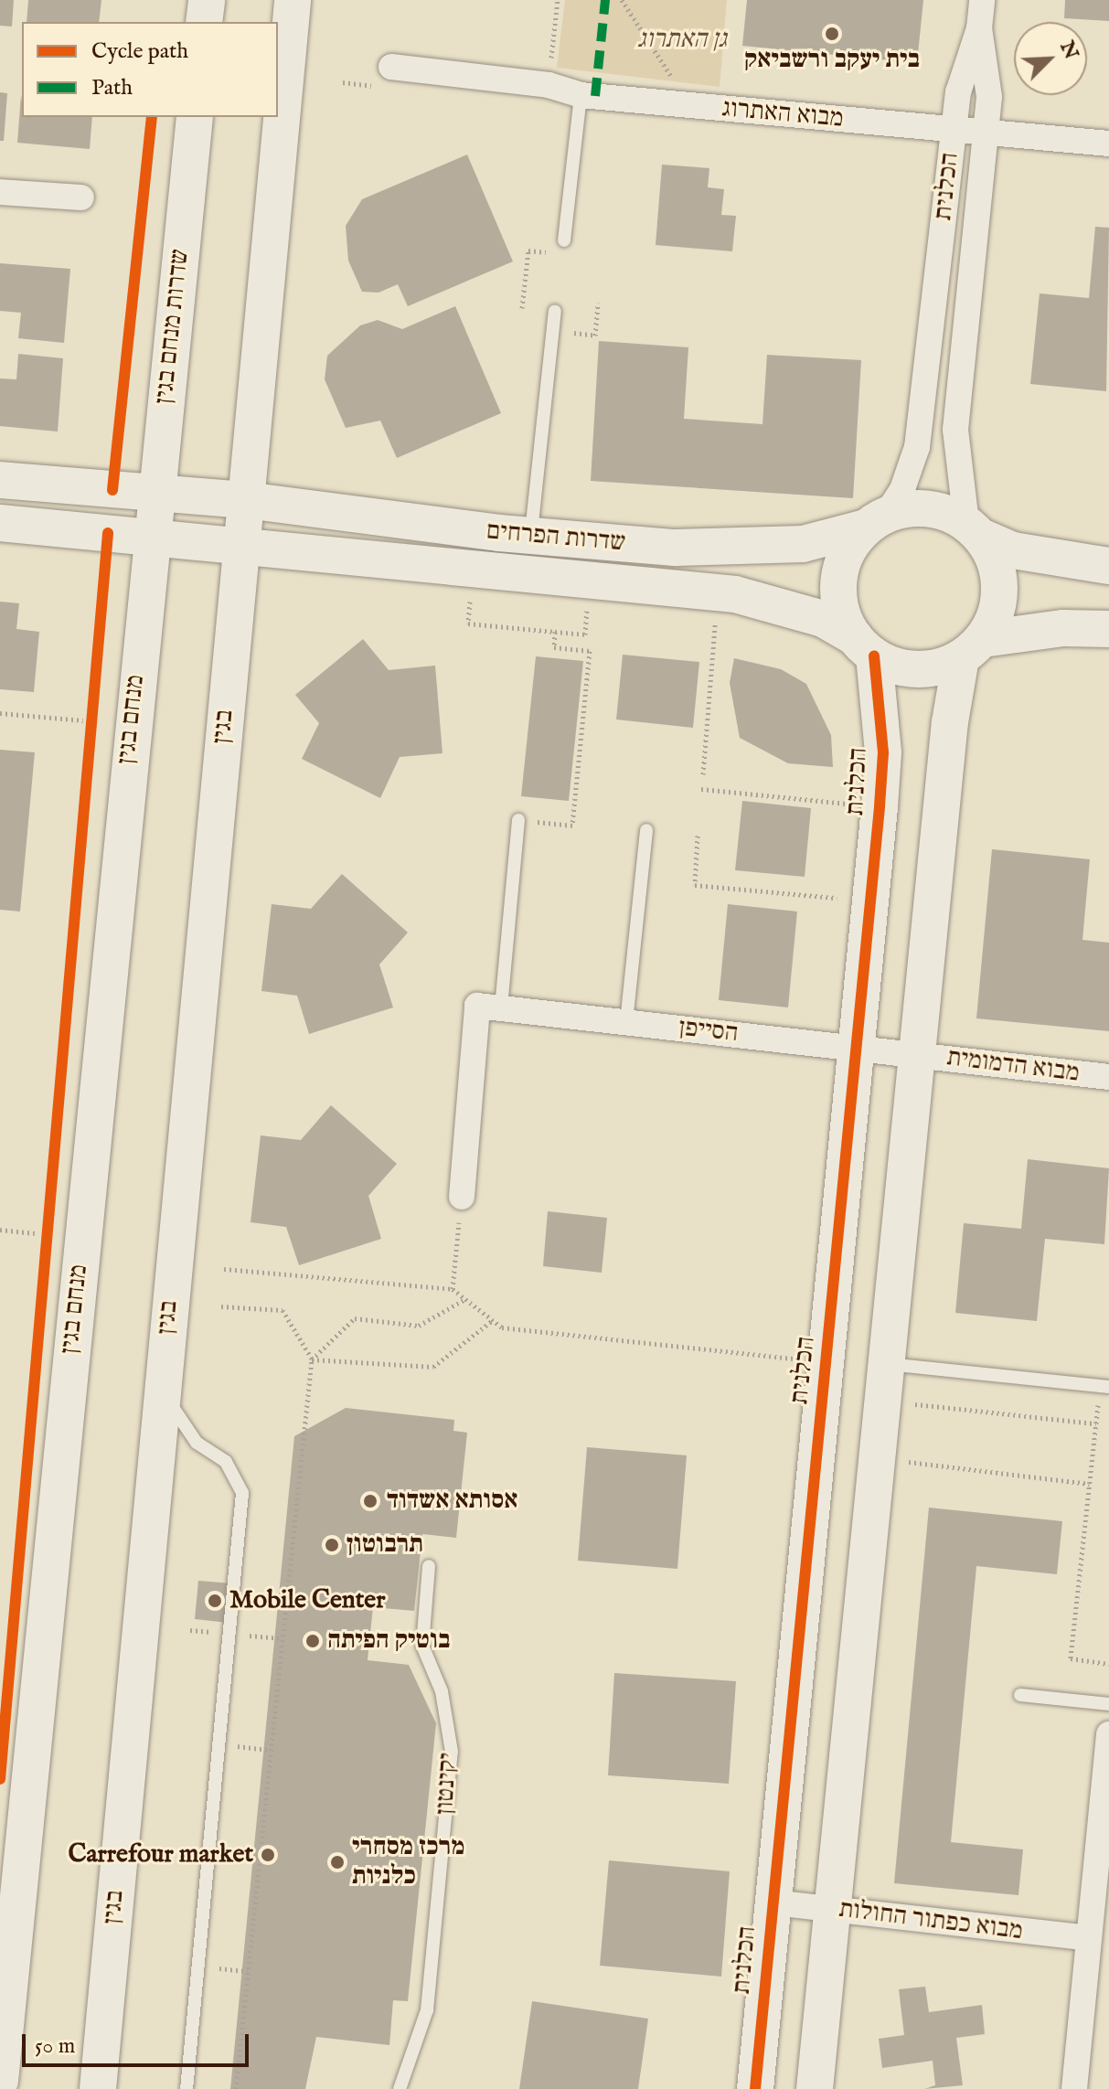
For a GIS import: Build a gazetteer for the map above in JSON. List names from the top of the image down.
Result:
{
  "streets": {
    "street": [
      "מבוא האתרוג",
      "הכלנית",
      "שדרות מנחם בגין",
      "שדרות הפרחים",
      "מנחם בגין",
      "בגין",
      "הסייפן",
      "מבוא הדמומית",
      "מבוא כפתור החולות"
    ],
    "lane": ["יקינטון"]
  },
  "crossings": [
    ["מבוא האתרוג", "הכלנית"],
    ["הכלנית", "שדרות הפרחים"],
    ["הכלנית", "הסייפן"],
    ["הכלנית", "מבוא כפתור החולות"],
    ["שדרות מנחם בגין", "שדרות הפרחים"],
    ["שדרות מנחם בגין", "מנחם בגין"],
    ["שדרות הפרחים", "מנחם בגין"],
    ["שדרות הפרחים", "בגין"],
    ["הסייפן", "מבוא הדמומית"]
  ],
  "parks": ["גן האתרוג"],
  "places": [
    "בית יעקב ורשביאק",
    "אסותא אשדוד",
    "תרבוטון",
    "Mobile Center",
    "בוטיק הפיתה",
    "Carrefour market",
    "מרכז מסחרי כלניות"
  ],
  "legend": ["Cycle path", "Path"],
  "scale_bar": "50 m",
  "north": "top right"
}
